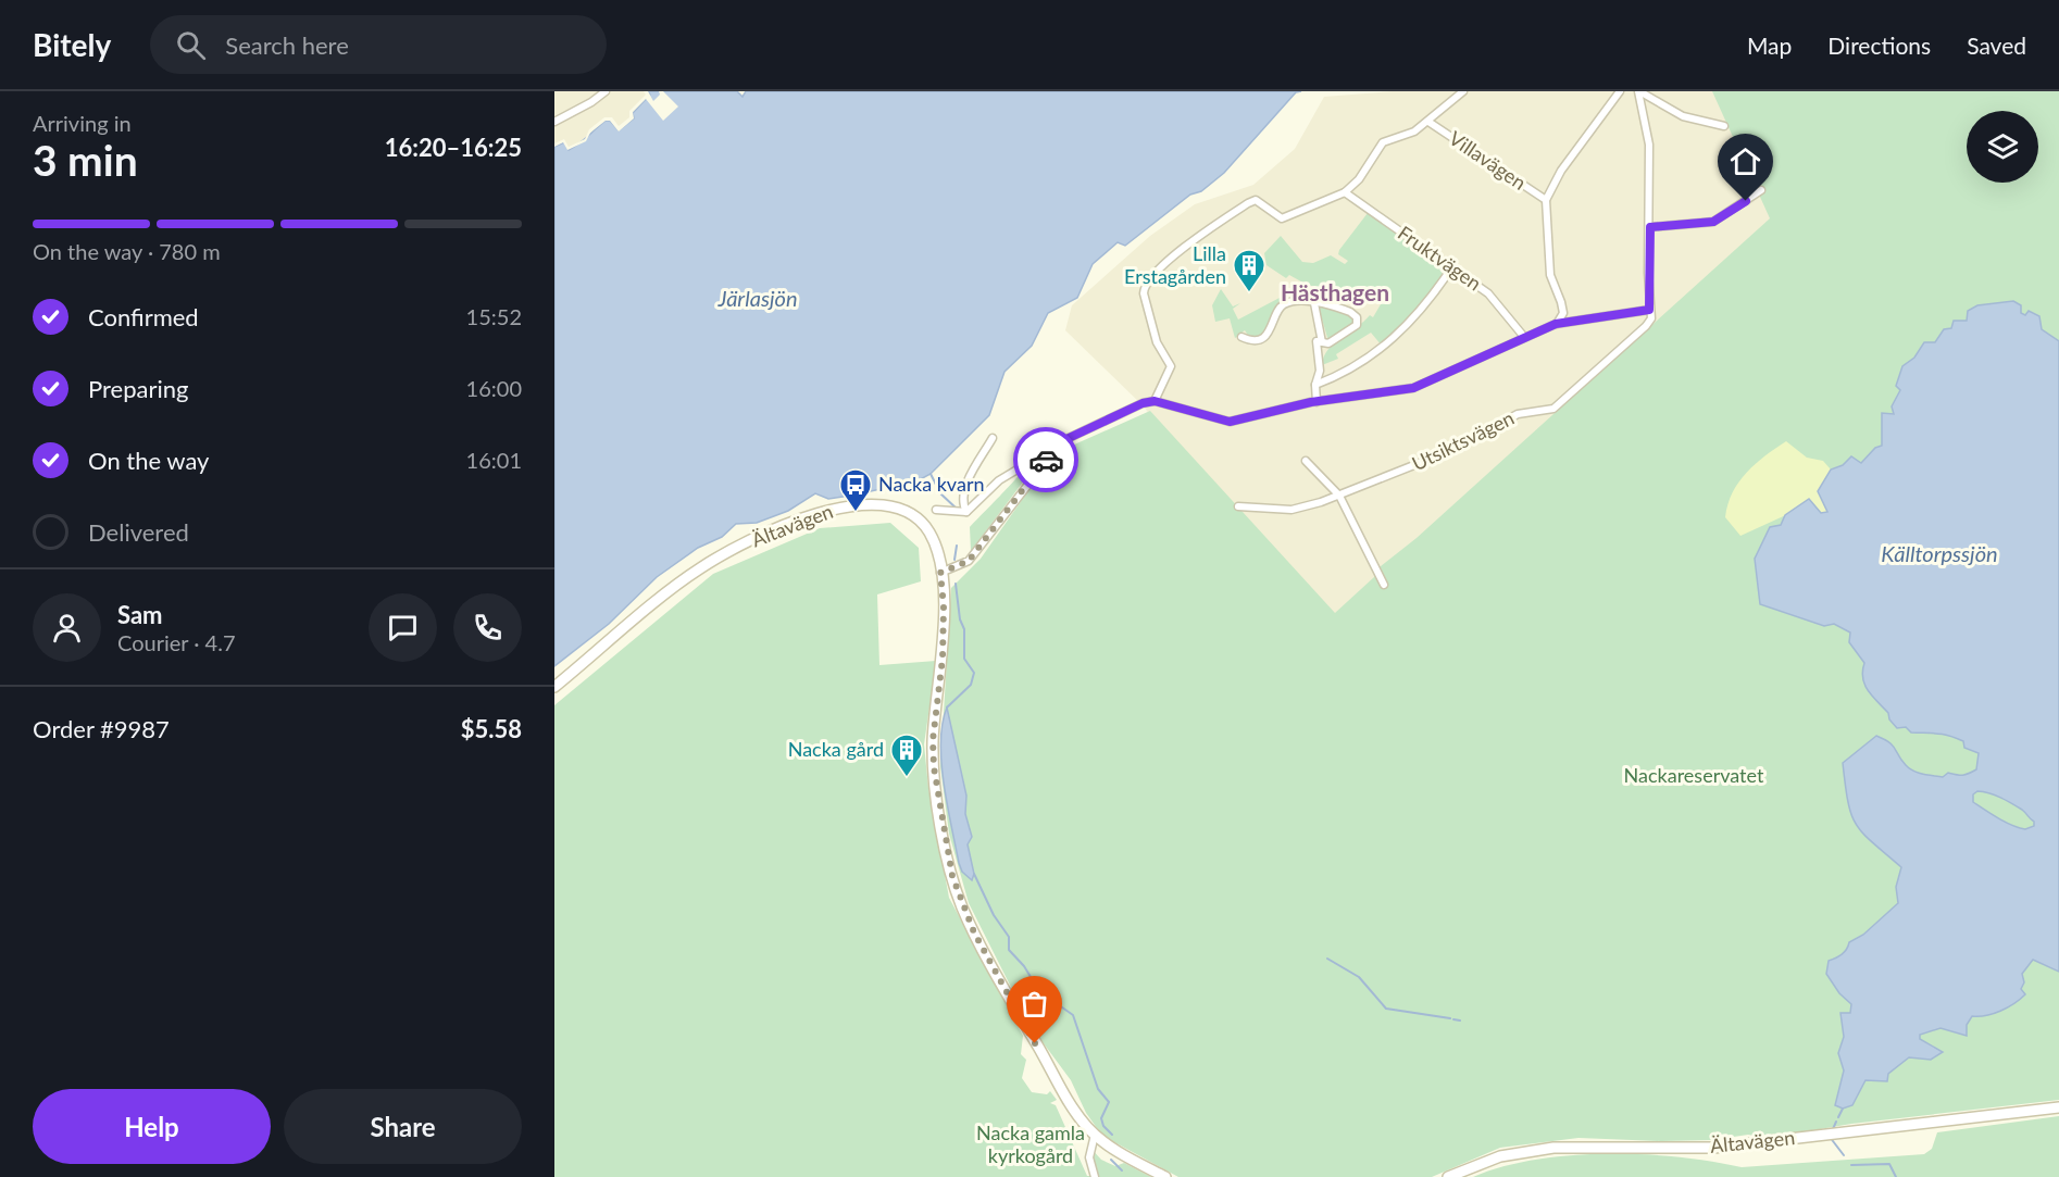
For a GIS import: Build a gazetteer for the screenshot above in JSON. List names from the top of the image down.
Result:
{
  "streets": {
    "main road": ["Ältavägen"],
    "street": ["Villavägen", "Fruktvägen", "Utsiktsvägen"]
  },
  "districts": ["Hästhagen"],
  "water": ["Järlasjön", "Källtorpssjön"],
  "parks": ["Nackareservatet", "Nacka gamla kyrkogård"],
  "places": {
    "building": ["Lilla Erstagården", "Nacka gård"],
    "bus stop": ["Nacka kvarn"]
  },
  "page": {
    "header": "Bitely",
    "search": "Search here",
    "nav": ["Map", "Directions", "Saved"],
    "heading": ["3 min", "Arriving in", "16:20–16:25"],
    "panel": [
      "Sam",
      "Courier · 4.7",
      "Order #9987",
      "$5.58"
    ],
    "bar": "On the way · 780 m",
    "list": [
      ["Confirmed", "15:52"],
      ["Preparing", "16:00"],
      ["On the way", "16:01"],
      "Delivered"
    ],
    "buttons": ["Help", "Share"]
  }
}
